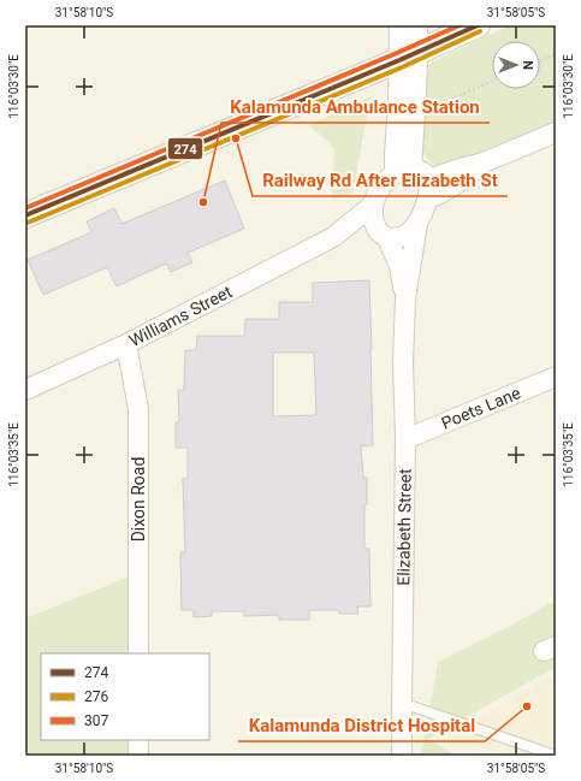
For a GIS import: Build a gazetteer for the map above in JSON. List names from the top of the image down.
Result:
{
  "streets": {
    "street": [
      "Williams Street",
      "Poets Lane",
      "Dixon Road",
      "Elizabeth Street"
    ]
  },
  "crossings": [
    ["Williams Street", "Dixon Road"],
    ["Williams Street", "Elizabeth Street"],
    ["Poets Lane", "Elizabeth Street"]
  ],
  "places": ["Railway Rd After Elizabeth St", "Kalamunda Ambulance Station", "Kalamunda District Hospital"],
  "lines": ["transit line 274", "transit line 307", "transit line 276"],
  "legend": ["274", "276", "307"],
  "north": "right",
  "coordinates": [
    "31°58'10\"S",
    "31°58'05\"S",
    "116°03'30\"E",
    "116°03'35\"E"
  ]
}
